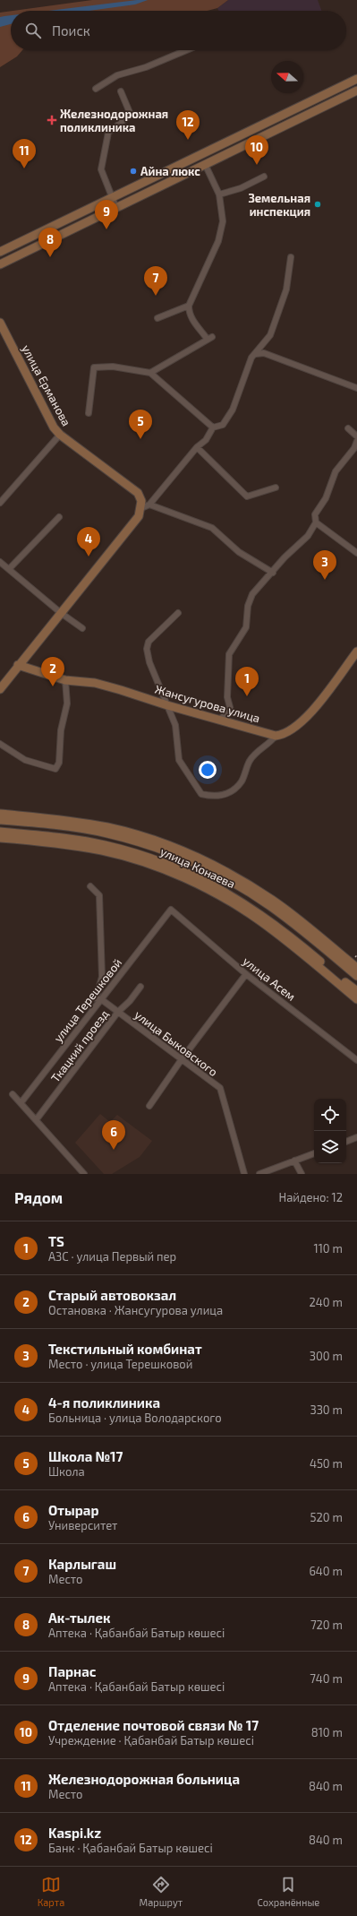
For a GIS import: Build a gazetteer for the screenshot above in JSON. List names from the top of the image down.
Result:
{
  "streets": {
    "main road": ["улица Ерманова", "Жансугурова улица", "улица Конаева"],
    "street": [
      "улица Асем",
      "улица Терешковой",
      "улица Быковского",
      "Ткацкий проезд"
    ]
  },
  "crossings": [
    ["улица Асем", "улица Терешковой"],
    ["улица Терешковой", "улица Быковского"],
    ["улица Быковского", "Ткацкий проезд"]
  ],
  "places": {
    "health": ["Железнодорожная поликлиника"],
    "other": ["Айна люкс", "Земельная инспекция"]
  },
  "north": "left",
  "page": {
    "search": "Поиск",
    "pins": [
      "12",
      "10",
      "11",
      "9",
      "8",
      "7",
      "5",
      "4",
      "3",
      "2",
      "1",
      "6"
    ],
    "heading": ["Рядом", "Найдено: 12"],
    "list": [
      {
        "mark": "1",
        "name": "TS",
        "note": "АЗС · улица Первый пер",
        "value": "110 m"
      },
      {
        "mark": "2",
        "name": "Старый автовокзал",
        "note": "Остановка · Жансугурова улица",
        "value": "240 m"
      },
      {
        "mark": "3",
        "name": "Текстильный комбинат",
        "note": "Место · улица Терешковой",
        "value": "300 m"
      },
      {
        "mark": "4",
        "name": "4-я поликлиника",
        "note": "Больница · улица Володарского",
        "value": "330 m"
      },
      {
        "mark": "5",
        "name": "Школа №17",
        "note": "Школа",
        "value": "450 m"
      },
      {
        "mark": "6",
        "name": "Отырар",
        "note": "Университет",
        "value": "520 m"
      },
      {
        "mark": "7",
        "name": "Карлыгаш",
        "note": "Место",
        "value": "640 m"
      },
      {
        "mark": "8",
        "name": "Ак-тылек",
        "note": "Аптека · Қабанбай Батыр көшесі",
        "value": "720 m"
      },
      {
        "mark": "9",
        "name": "Парнас",
        "note": "Аптека · Қабанбай Батыр көшесі",
        "value": "740 m"
      },
      {
        "mark": "10",
        "name": "Отделение почтовой связи № 17",
        "note": "Учреждение · Қабанбай Батыр көшесі",
        "value": "810 m"
      },
      {
        "mark": "11",
        "name": "Железнодорожная больница",
        "note": "Место",
        "value": "840 m"
      },
      {
        "mark": "12",
        "name": "Kaspi.kz",
        "note": "Банк · Қабанбай Батыр көшесі",
        "value": "840 m"
      }
    ],
    "nav": ["Карта", "Маршрут", "Сохранённые"]
  }
}
